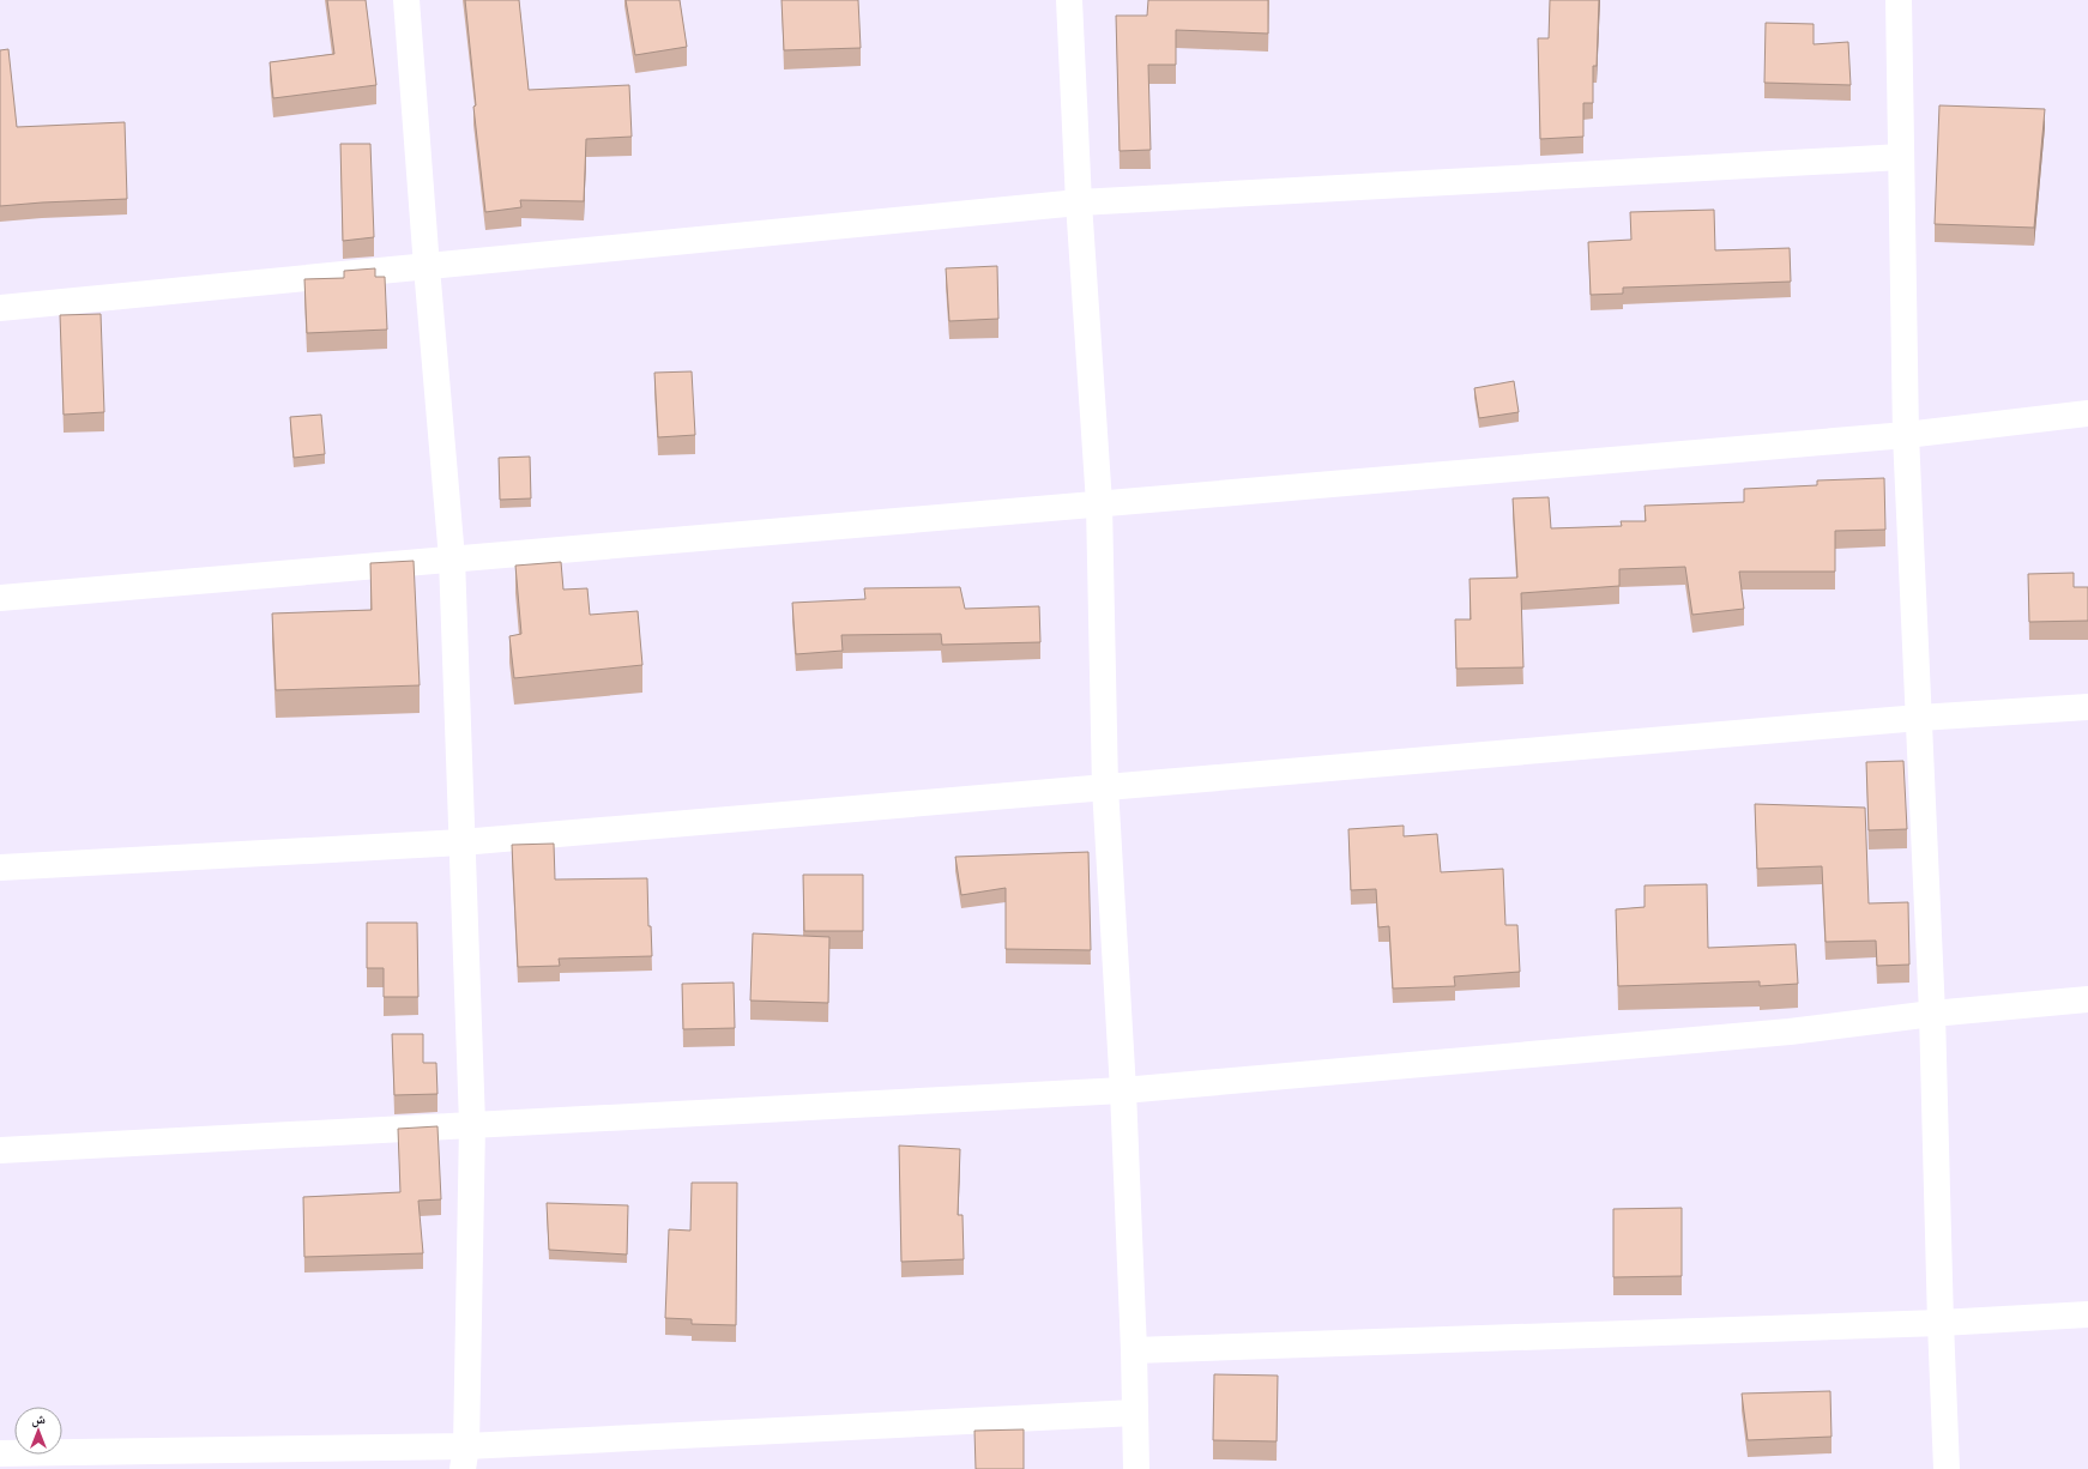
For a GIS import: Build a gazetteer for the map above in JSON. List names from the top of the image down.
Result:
{
  "north": "top"
}
